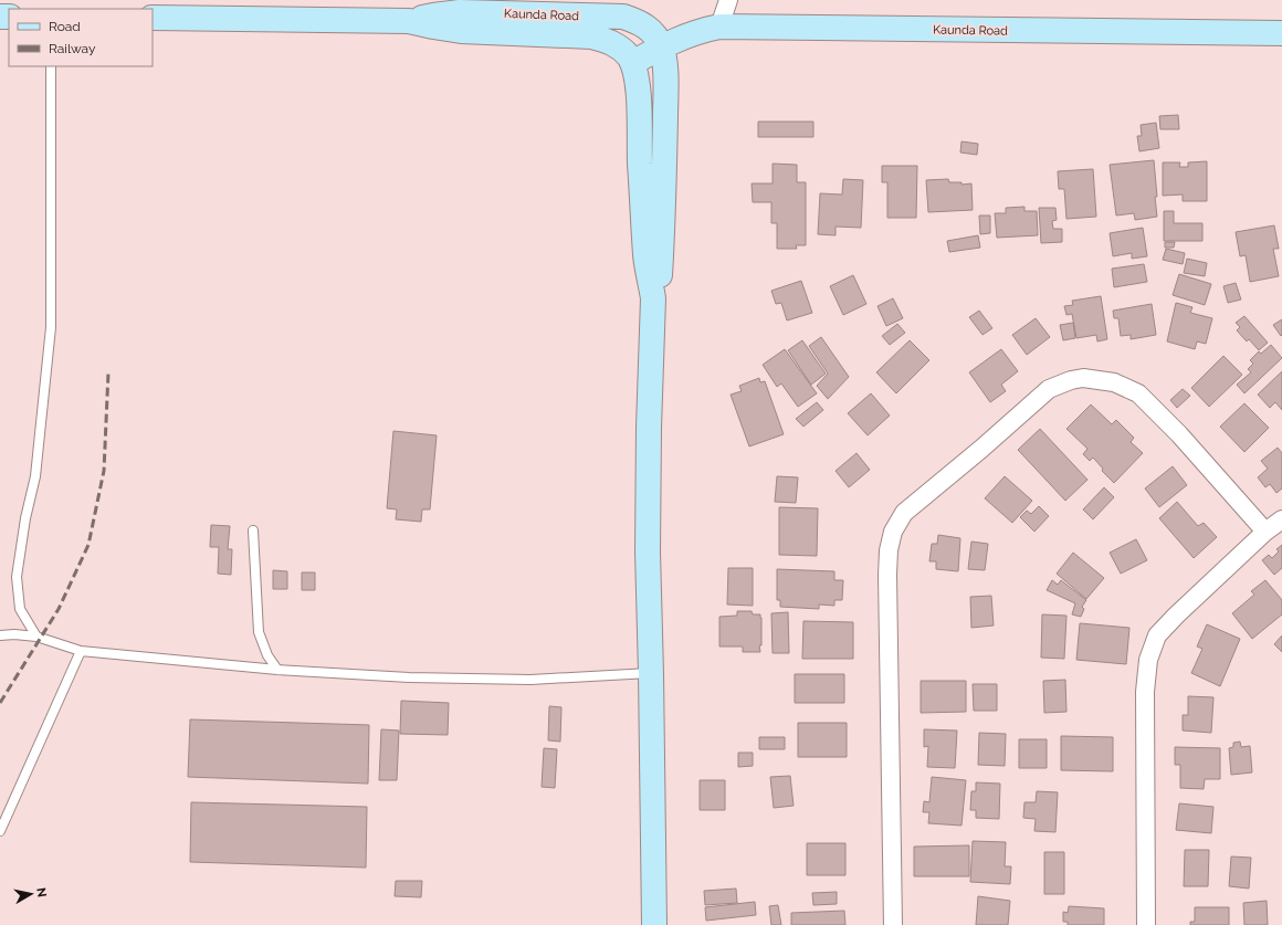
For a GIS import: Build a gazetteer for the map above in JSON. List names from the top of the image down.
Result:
{
  "streets": {
    "main road": ["Kaunda Road"]
  },
  "legend": ["Road", "Railway"],
  "north": "right"
}
